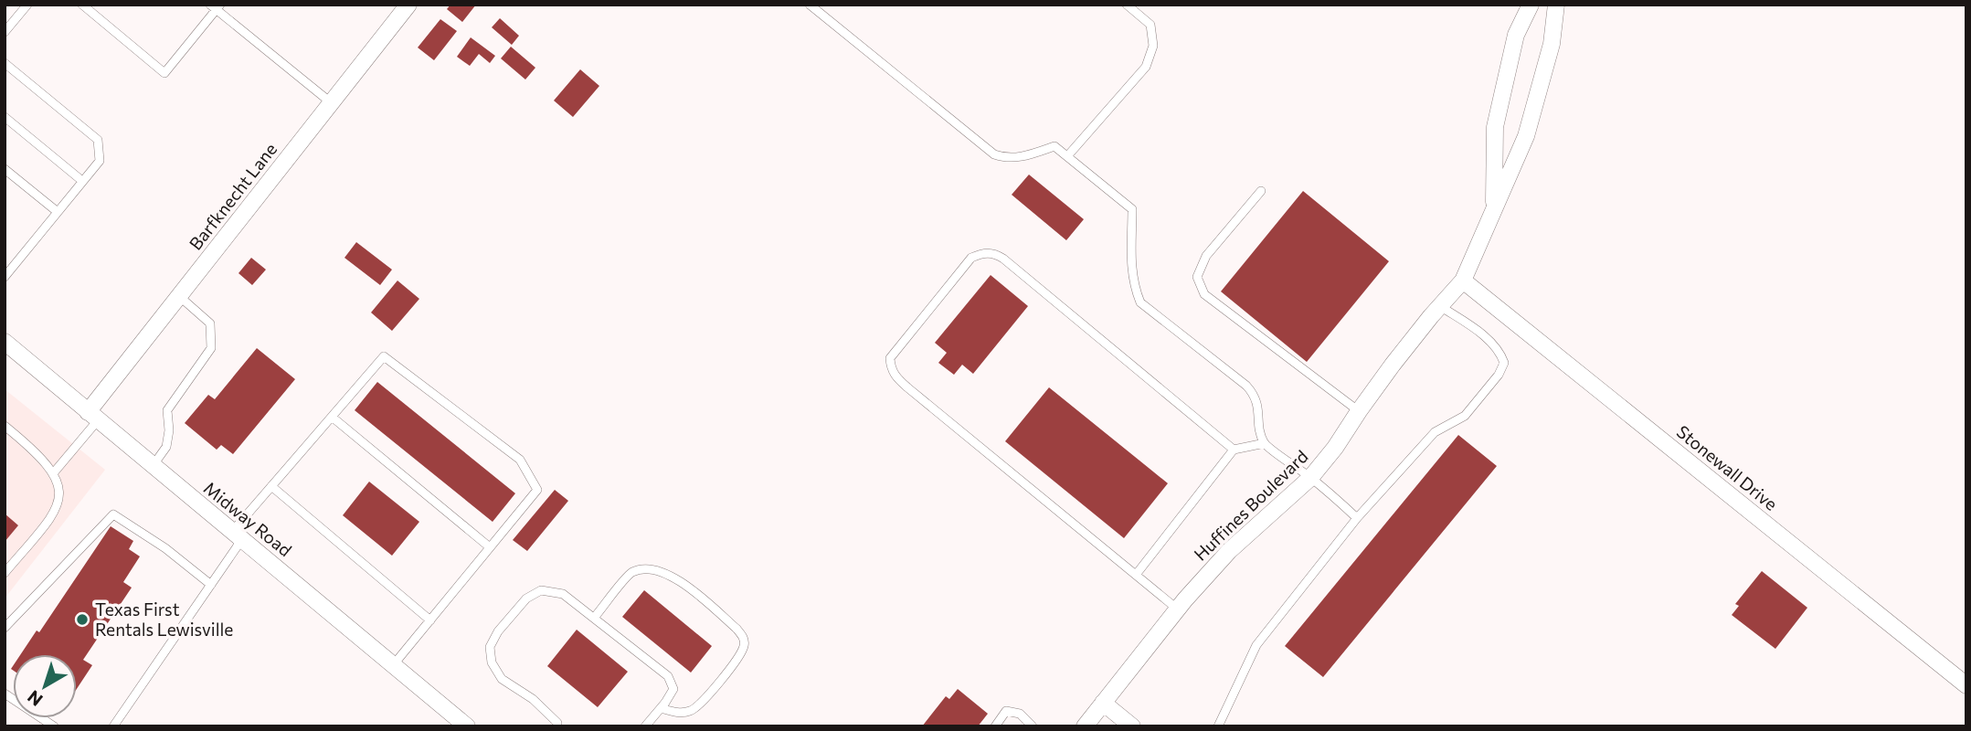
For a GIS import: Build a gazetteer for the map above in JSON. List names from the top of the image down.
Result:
{
  "streets": {
    "street": [
      "Barfknecht Lane",
      "Stonewall Drive",
      "Huffines Boulevard",
      "Midway Road"
    ]
  },
  "crossings": [
    ["Barfknecht Lane", "Midway Road"],
    ["Stonewall Drive", "Huffines Boulevard"]
  ],
  "places": ["Texas First Rentals Lewisville"],
  "north": "bottom left"
}
